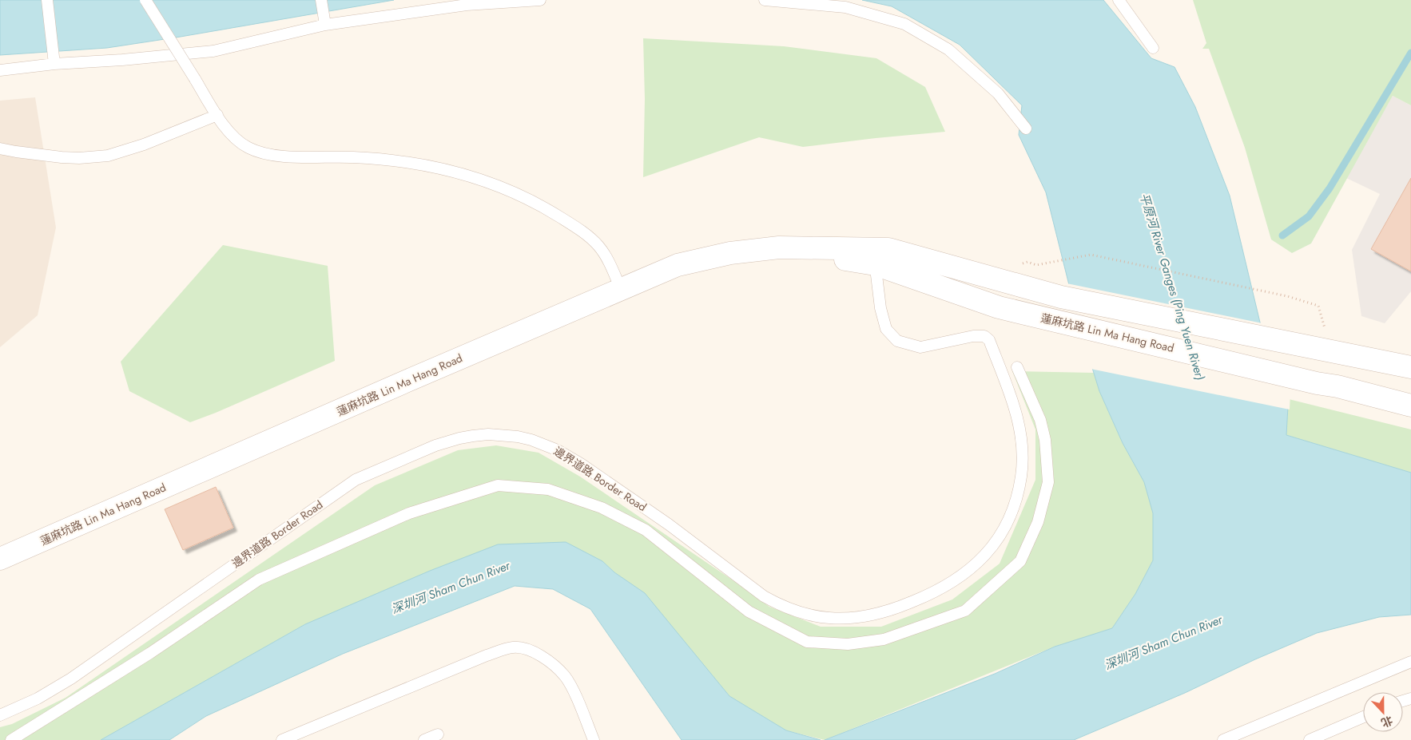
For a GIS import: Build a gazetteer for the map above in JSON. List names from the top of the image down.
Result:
{
  "streets": {
    "street": ["蓮麻坑路 Lin Ma Hang Road"],
    "lane": ["邊界道路 Border Road"]
  },
  "crossings": [
    ["蓮麻坑路 Lin Ma Hang Road", "邊界道路 Border Road"]
  ],
  "water": ["平原河 River Ganges (Ping Yuen River)", "深圳河 Sham Chun River"],
  "north": "bottom"
}
